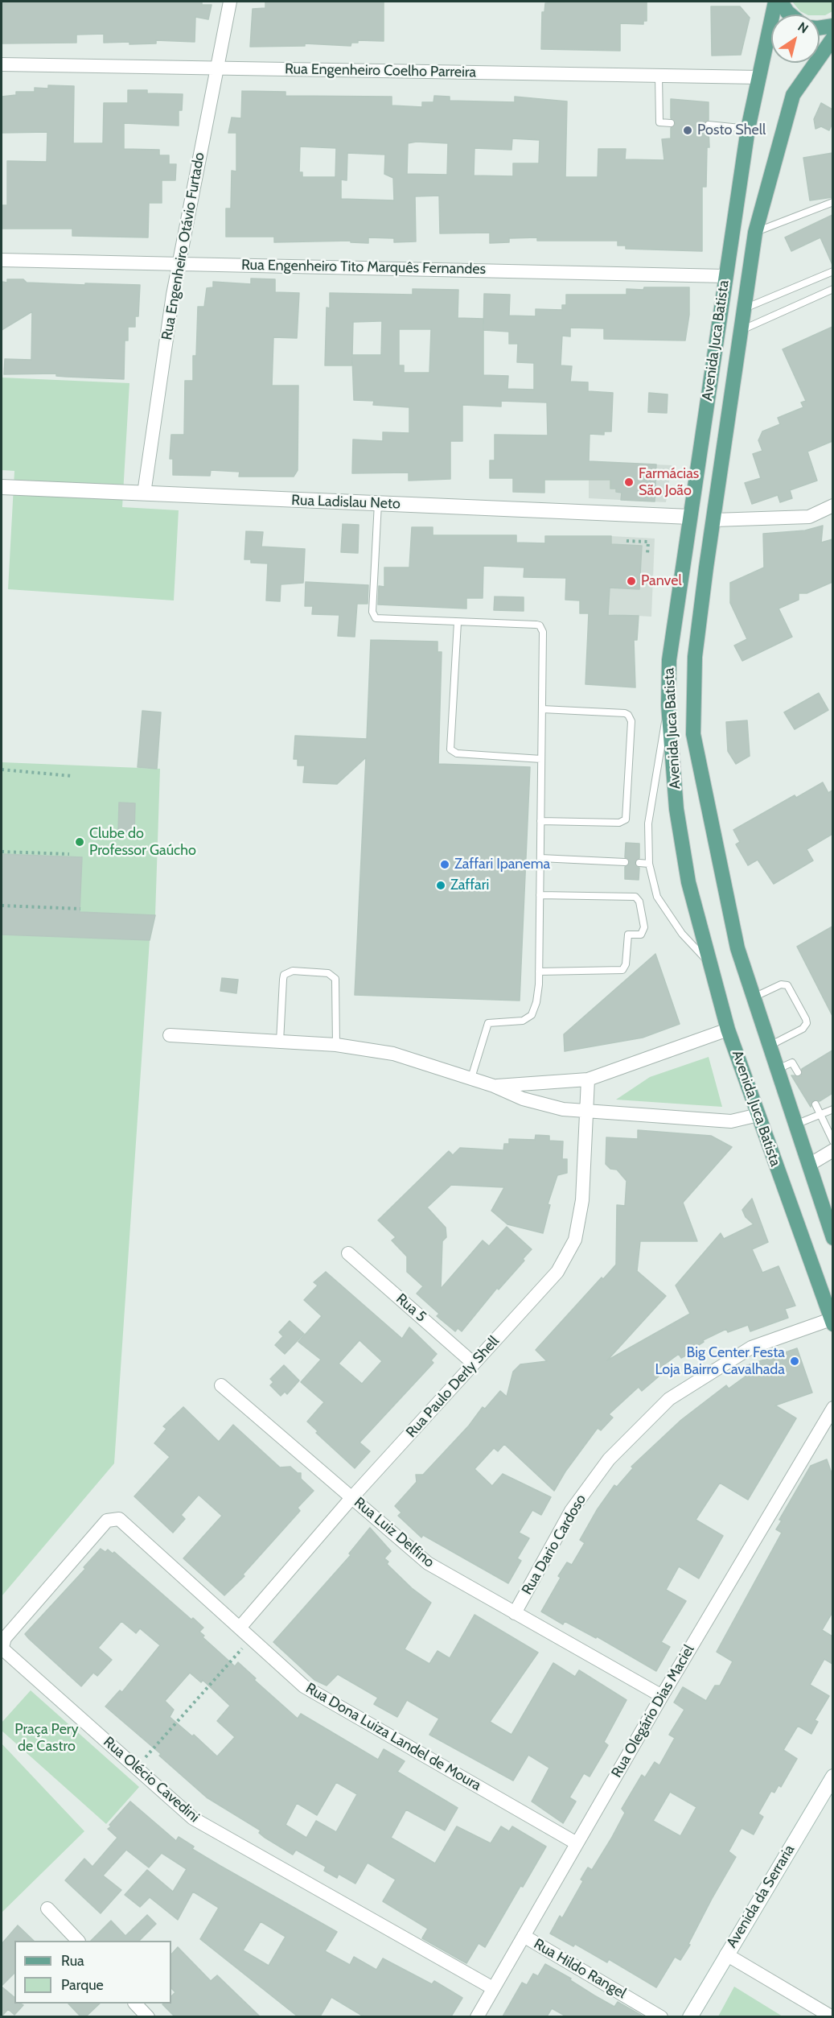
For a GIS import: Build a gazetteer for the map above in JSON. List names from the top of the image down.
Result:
{
  "streets": {
    "main road": ["Avenida Juca Batista"],
    "street": [
      "Rua Engenheiro Coelho Parreira",
      "Rua Engenheiro Otávio Furtado",
      "Rua Engenheiro Tito Marquês Fernandes",
      "Rua Ladislau Neto",
      "Rua 5",
      "Rua Paulo Derly Shell",
      "Rua Luiz Delfino",
      "Rua Dario Cardoso",
      "Rua Olegário Dias Maciel",
      "Rua Dona Luiza Landel de Moura",
      "Rua Olécio Cavedini",
      "Avenida da Serraria",
      "Rua Hildo Rangel"
    ]
  },
  "crossings": [
    ["Rua Engenheiro Coelho Parreira", "Rua Engenheiro Otávio Furtado"],
    ["Rua Engenheiro Coelho Parreira", "Avenida Juca Batista"],
    ["Rua Engenheiro Otávio Furtado", "Rua Engenheiro Tito Marquês Fernandes"],
    ["Rua Engenheiro Otávio Furtado", "Rua Ladislau Neto"],
    ["Rua Engenheiro Tito Marquês Fernandes", "Avenida Juca Batista"],
    ["Avenida Juca Batista", "Rua Ladislau Neto"],
    ["Avenida Juca Batista", "Rua Dario Cardoso"],
    ["Rua 5", "Rua Paulo Derly Shell"],
    ["Rua Paulo Derly Shell", "Rua Luiz Delfino"],
    ["Rua Paulo Derly Shell", "Rua Dona Luiza Landel de Moura"],
    ["Rua Luiz Delfino", "Rua Dario Cardoso"],
    ["Rua Luiz Delfino", "Rua Olegário Dias Maciel"],
    ["Rua Olegário Dias Maciel", "Rua Dona Luiza Landel de Moura"],
    ["Rua Olegário Dias Maciel", "Rua Olécio Cavedini"],
    ["Rua Olegário Dias Maciel", "Rua Hildo Rangel"],
    ["Rua Dona Luiza Landel de Moura", "Rua Olécio Cavedini"]
  ],
  "parks": ["Praça Pery de Castro"],
  "places": [
    "Posto Shell",
    "Farmácias São João",
    "Panvel",
    "Clube do Professor Gaúcho",
    "Zaffari Ipanema",
    "Zaffari",
    "Big Center Festa Loja Bairro Cavalhada"
  ],
  "legend": ["Rua", "Parque"],
  "north": "top right"
}
